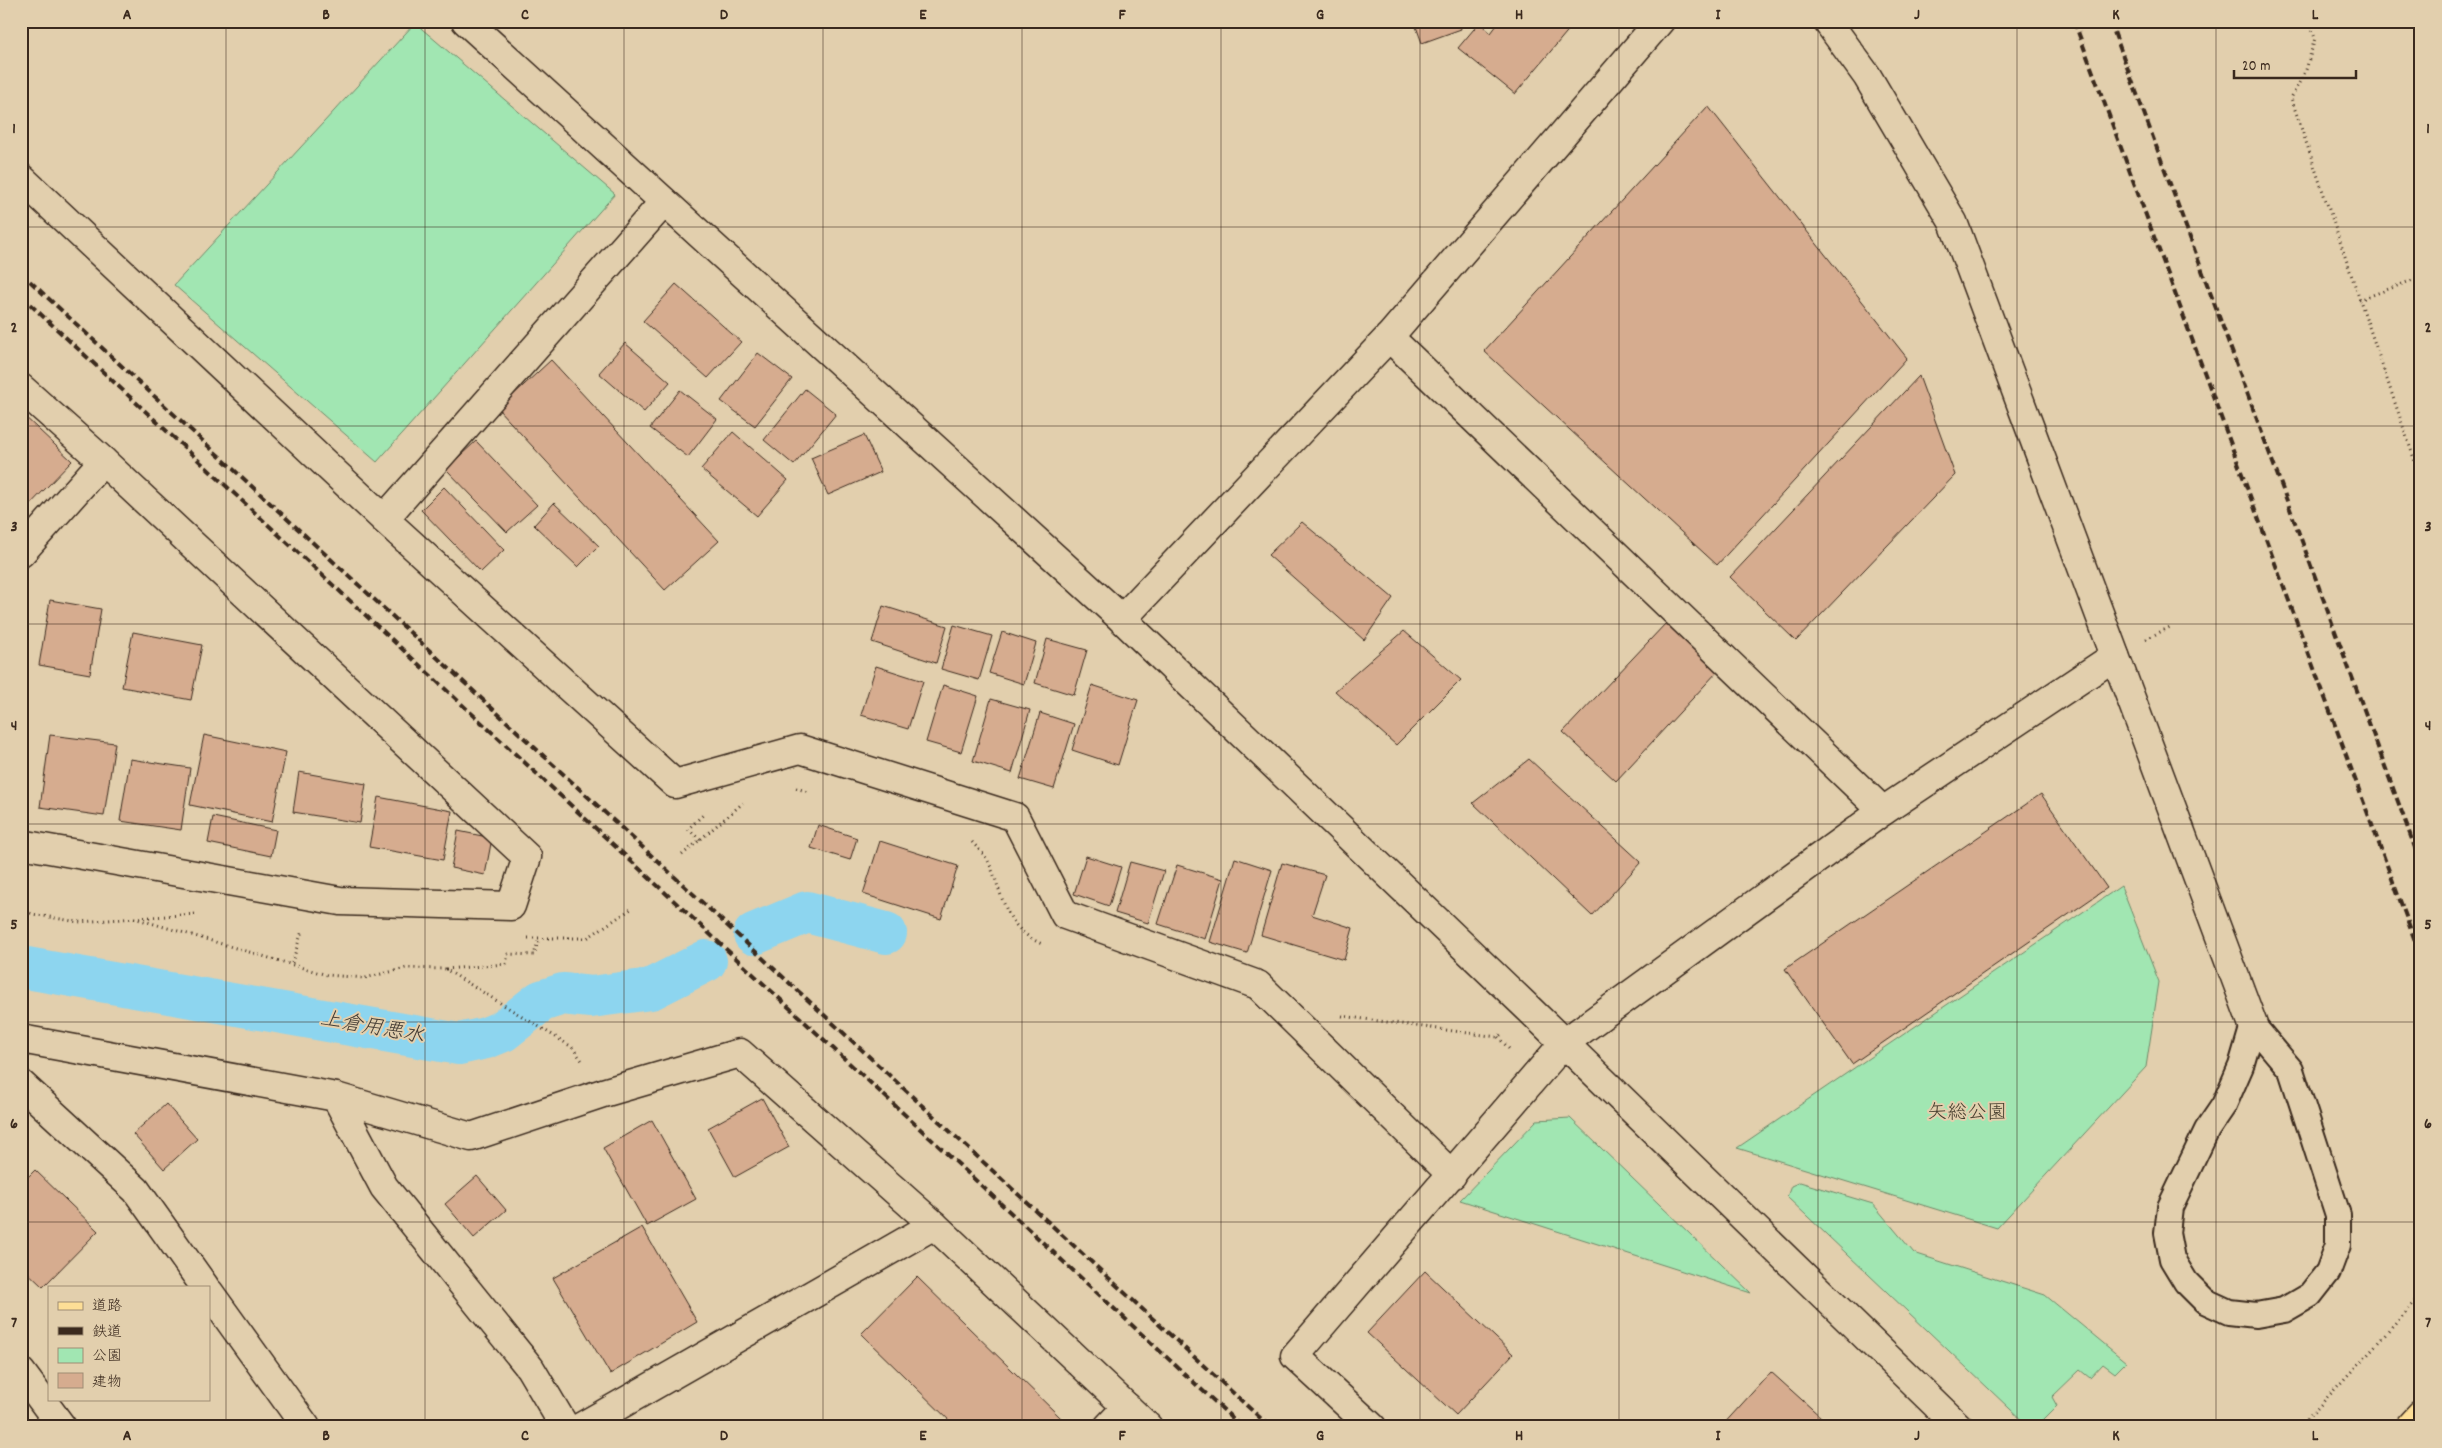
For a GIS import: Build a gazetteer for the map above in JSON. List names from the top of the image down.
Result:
{
  "water": ["上倉用悪水"],
  "parks": ["矢総公園"],
  "legend": [
    "道路",
    "鉄道",
    "公園",
    "建物"
  ],
  "scale_bar": "20 m",
  "grid": {
    "columns": [
      "A",
      "B",
      "C",
      "D",
      "E",
      "F",
      "G",
      "H",
      "I",
      "J",
      "K",
      "L"
    ],
    "rows": [
      "1",
      "2",
      "3",
      "4",
      "5",
      "6",
      "7"
    ]
  }
}
